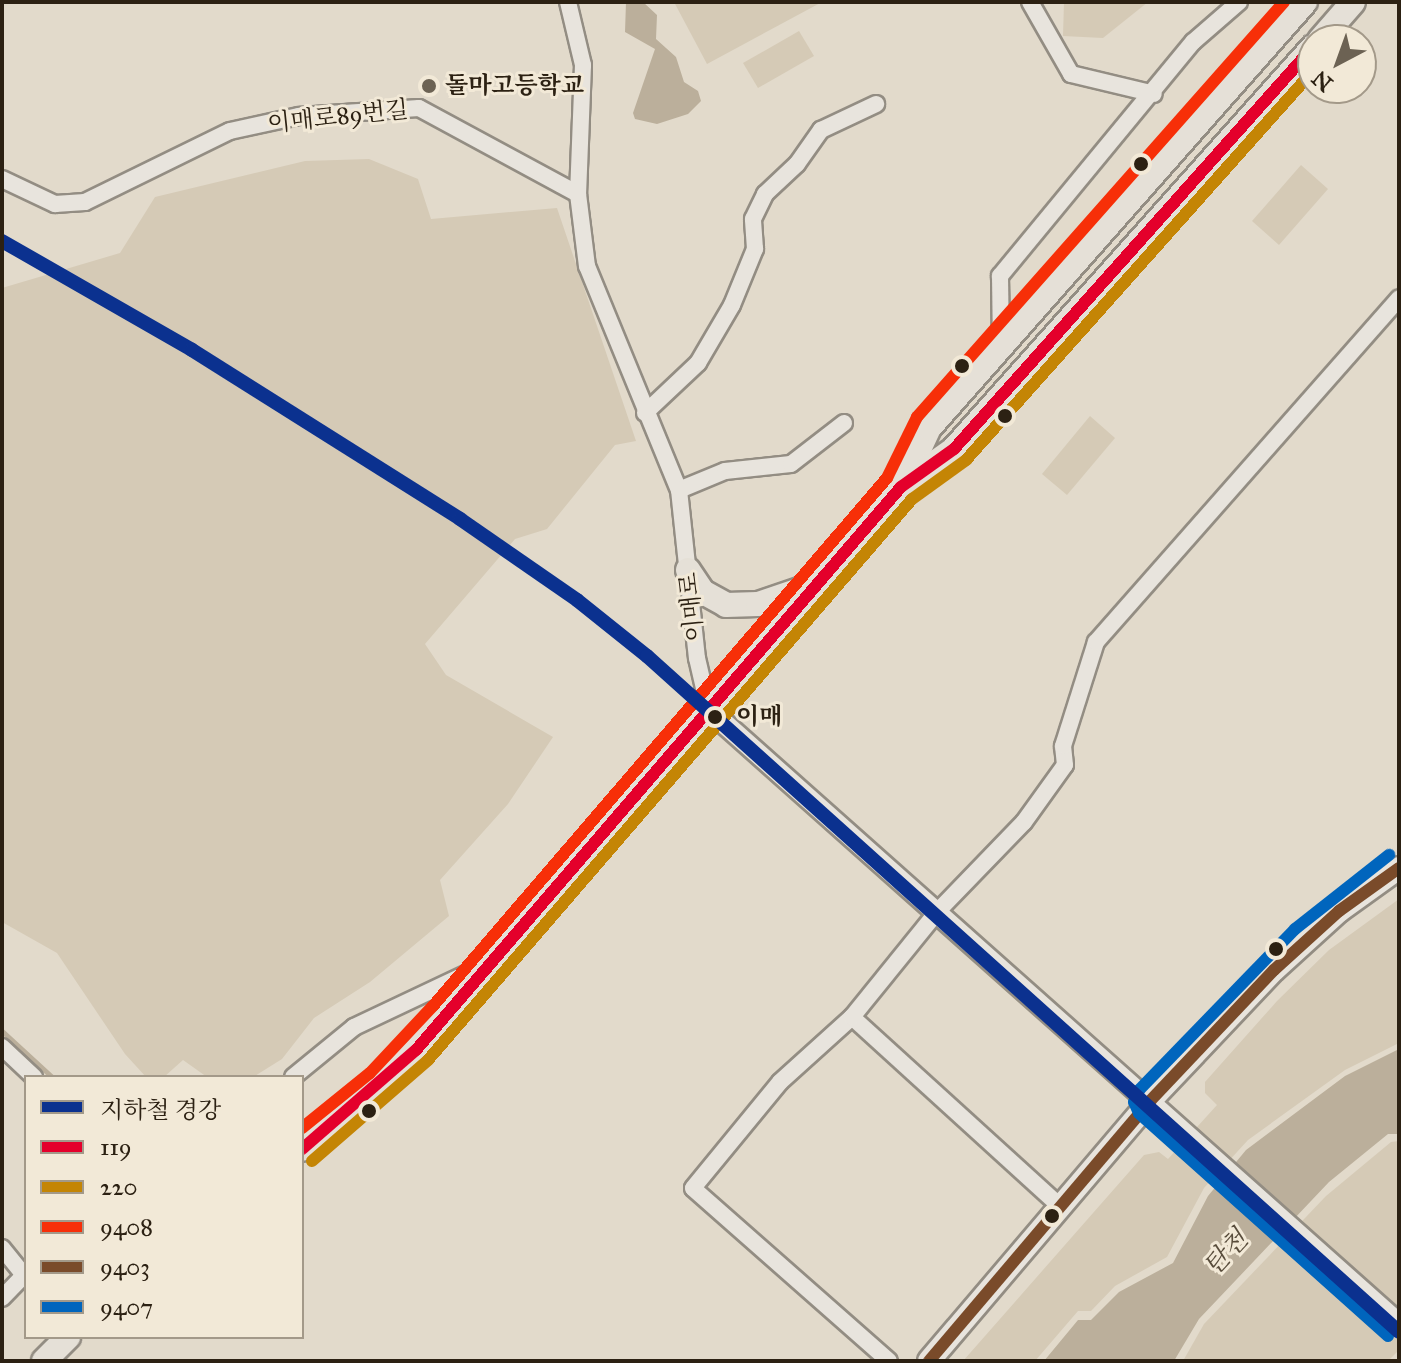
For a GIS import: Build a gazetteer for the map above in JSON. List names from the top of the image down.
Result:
{
  "streets": {
    "street": ["이매로89번길", "이매로"]
  },
  "crossings": [
    ["이매로89번길", "이매로"]
  ],
  "water": ["탄천"],
  "places": ["돌마고등학교", "이매"],
  "lines": [
    "transit line 9408",
    "transit line 119",
    "transit line 220",
    "metro line 경강",
    "transit line 9407",
    "transit line 9403"
  ],
  "legend": [
    "지하철 경강",
    "119",
    "220",
    "9408",
    "9403",
    "9407"
  ],
  "north": "bottom left"
}
